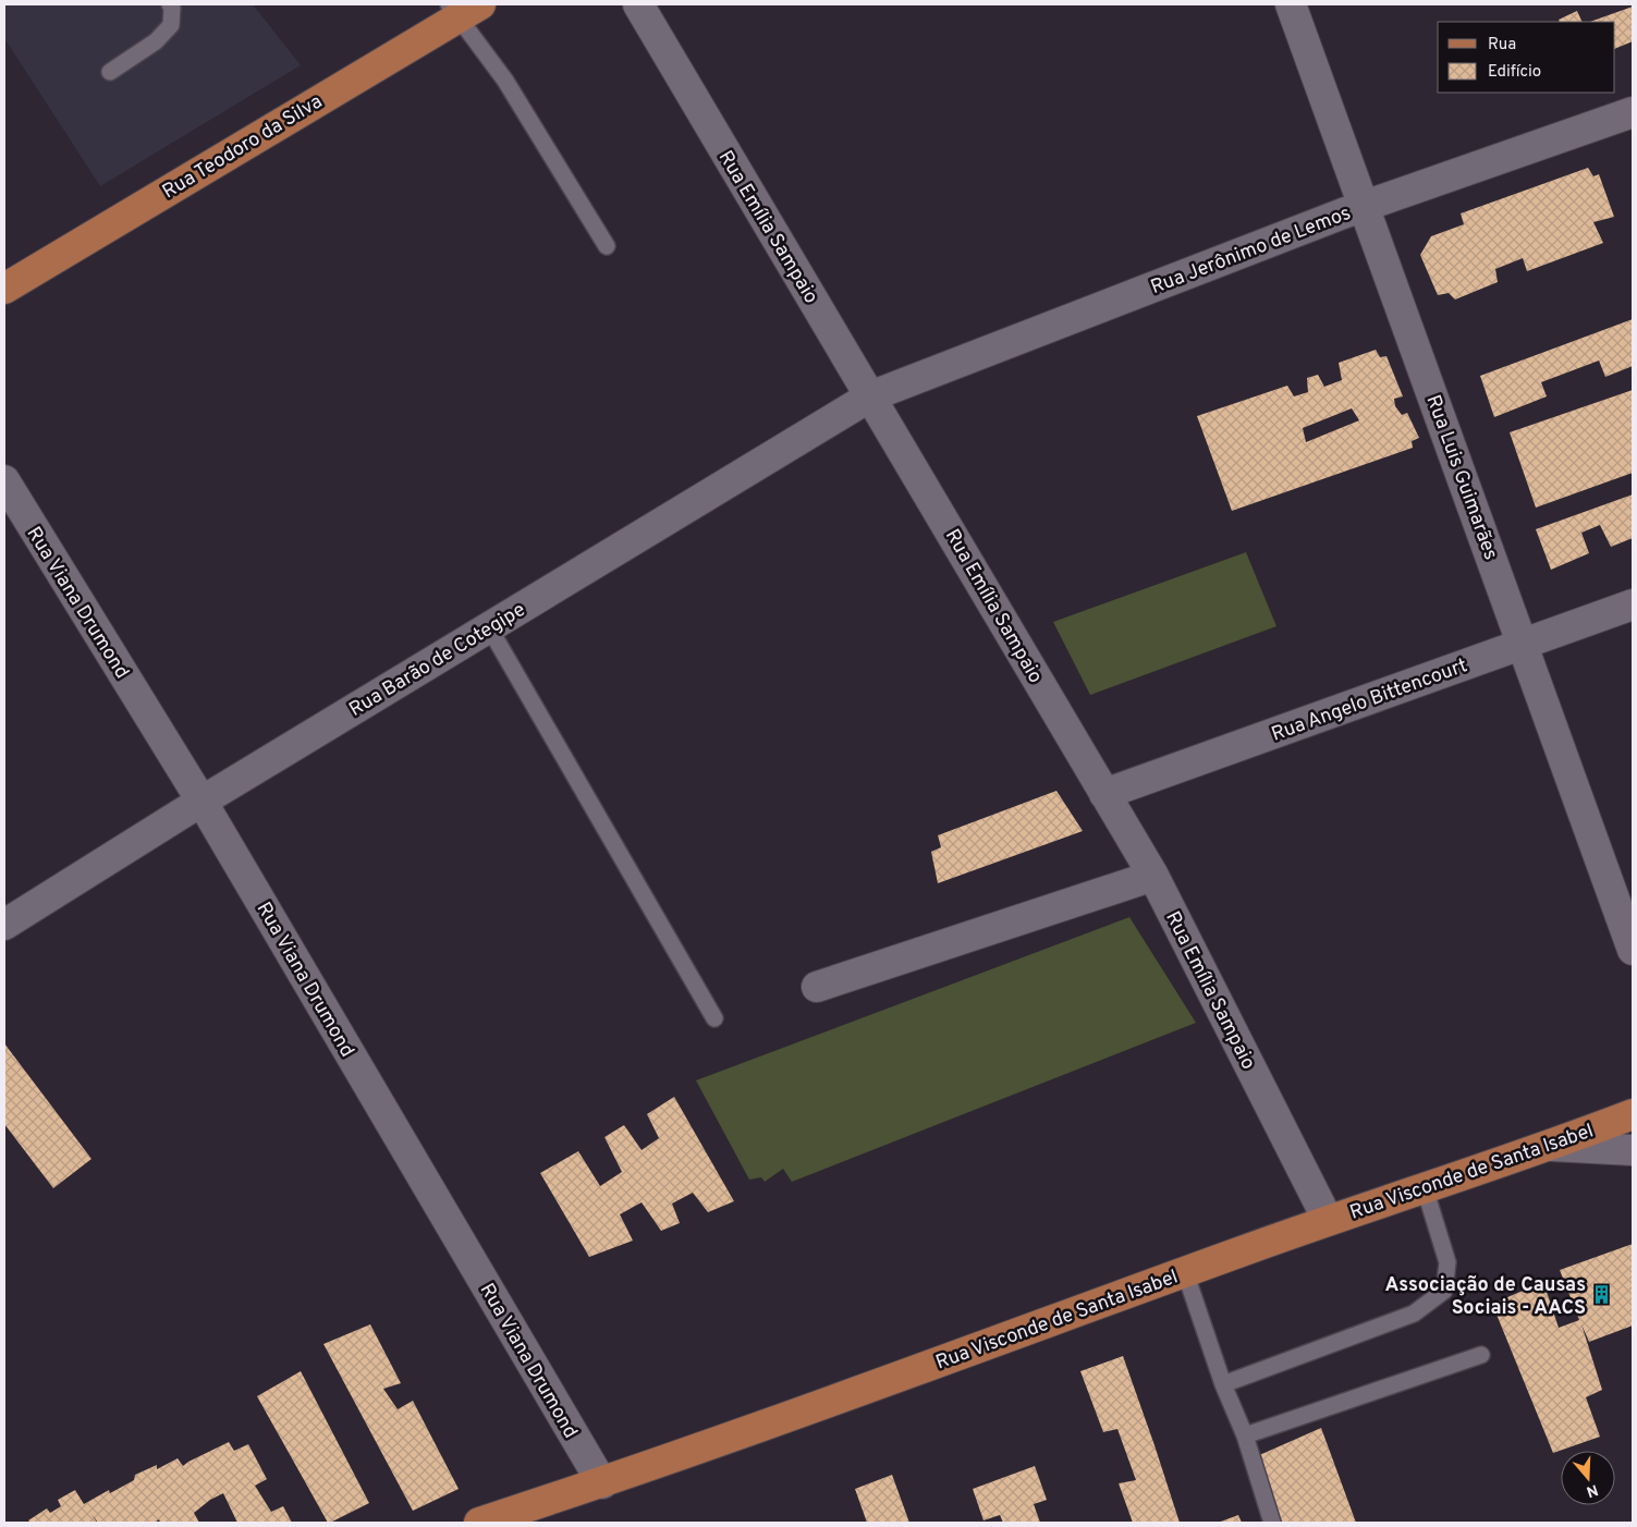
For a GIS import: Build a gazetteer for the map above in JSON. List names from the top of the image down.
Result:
{
  "streets": {
    "main road": ["Rua Teodoro da Silva", "Rua Visconde de Santa Isabel"],
    "street": [
      "Rua Emília Sampaio",
      "Rua Jerônimo de Lemos",
      "Rua Luis Guimarães",
      "Rua Viana Drumond",
      "Rua Barão de Cotegipe",
      "Rua Angelo Bittencourt"
    ]
  },
  "crossings": [
    ["Rua Emília Sampaio", "Rua Jerônimo de Lemos"],
    ["Rua Emília Sampaio", "Rua Barão de Cotegipe"],
    ["Rua Emília Sampaio", "Rua Angelo Bittencourt"],
    ["Rua Emília Sampaio", "Rua Visconde de Santa Isabel"],
    ["Rua Jerônimo de Lemos", "Rua Luis Guimarães"],
    ["Rua Jerônimo de Lemos", "Rua Barão de Cotegipe"],
    ["Rua Luis Guimarães", "Rua Angelo Bittencourt"],
    ["Rua Viana Drumond", "Rua Barão de Cotegipe"],
    ["Rua Viana Drumond", "Rua Visconde de Santa Isabel"]
  ],
  "places": {
    "building": ["Associação de Causas Sociais - AACS"]
  },
  "legend": ["Rua", "Edifício"],
  "north": "bottom"
}
